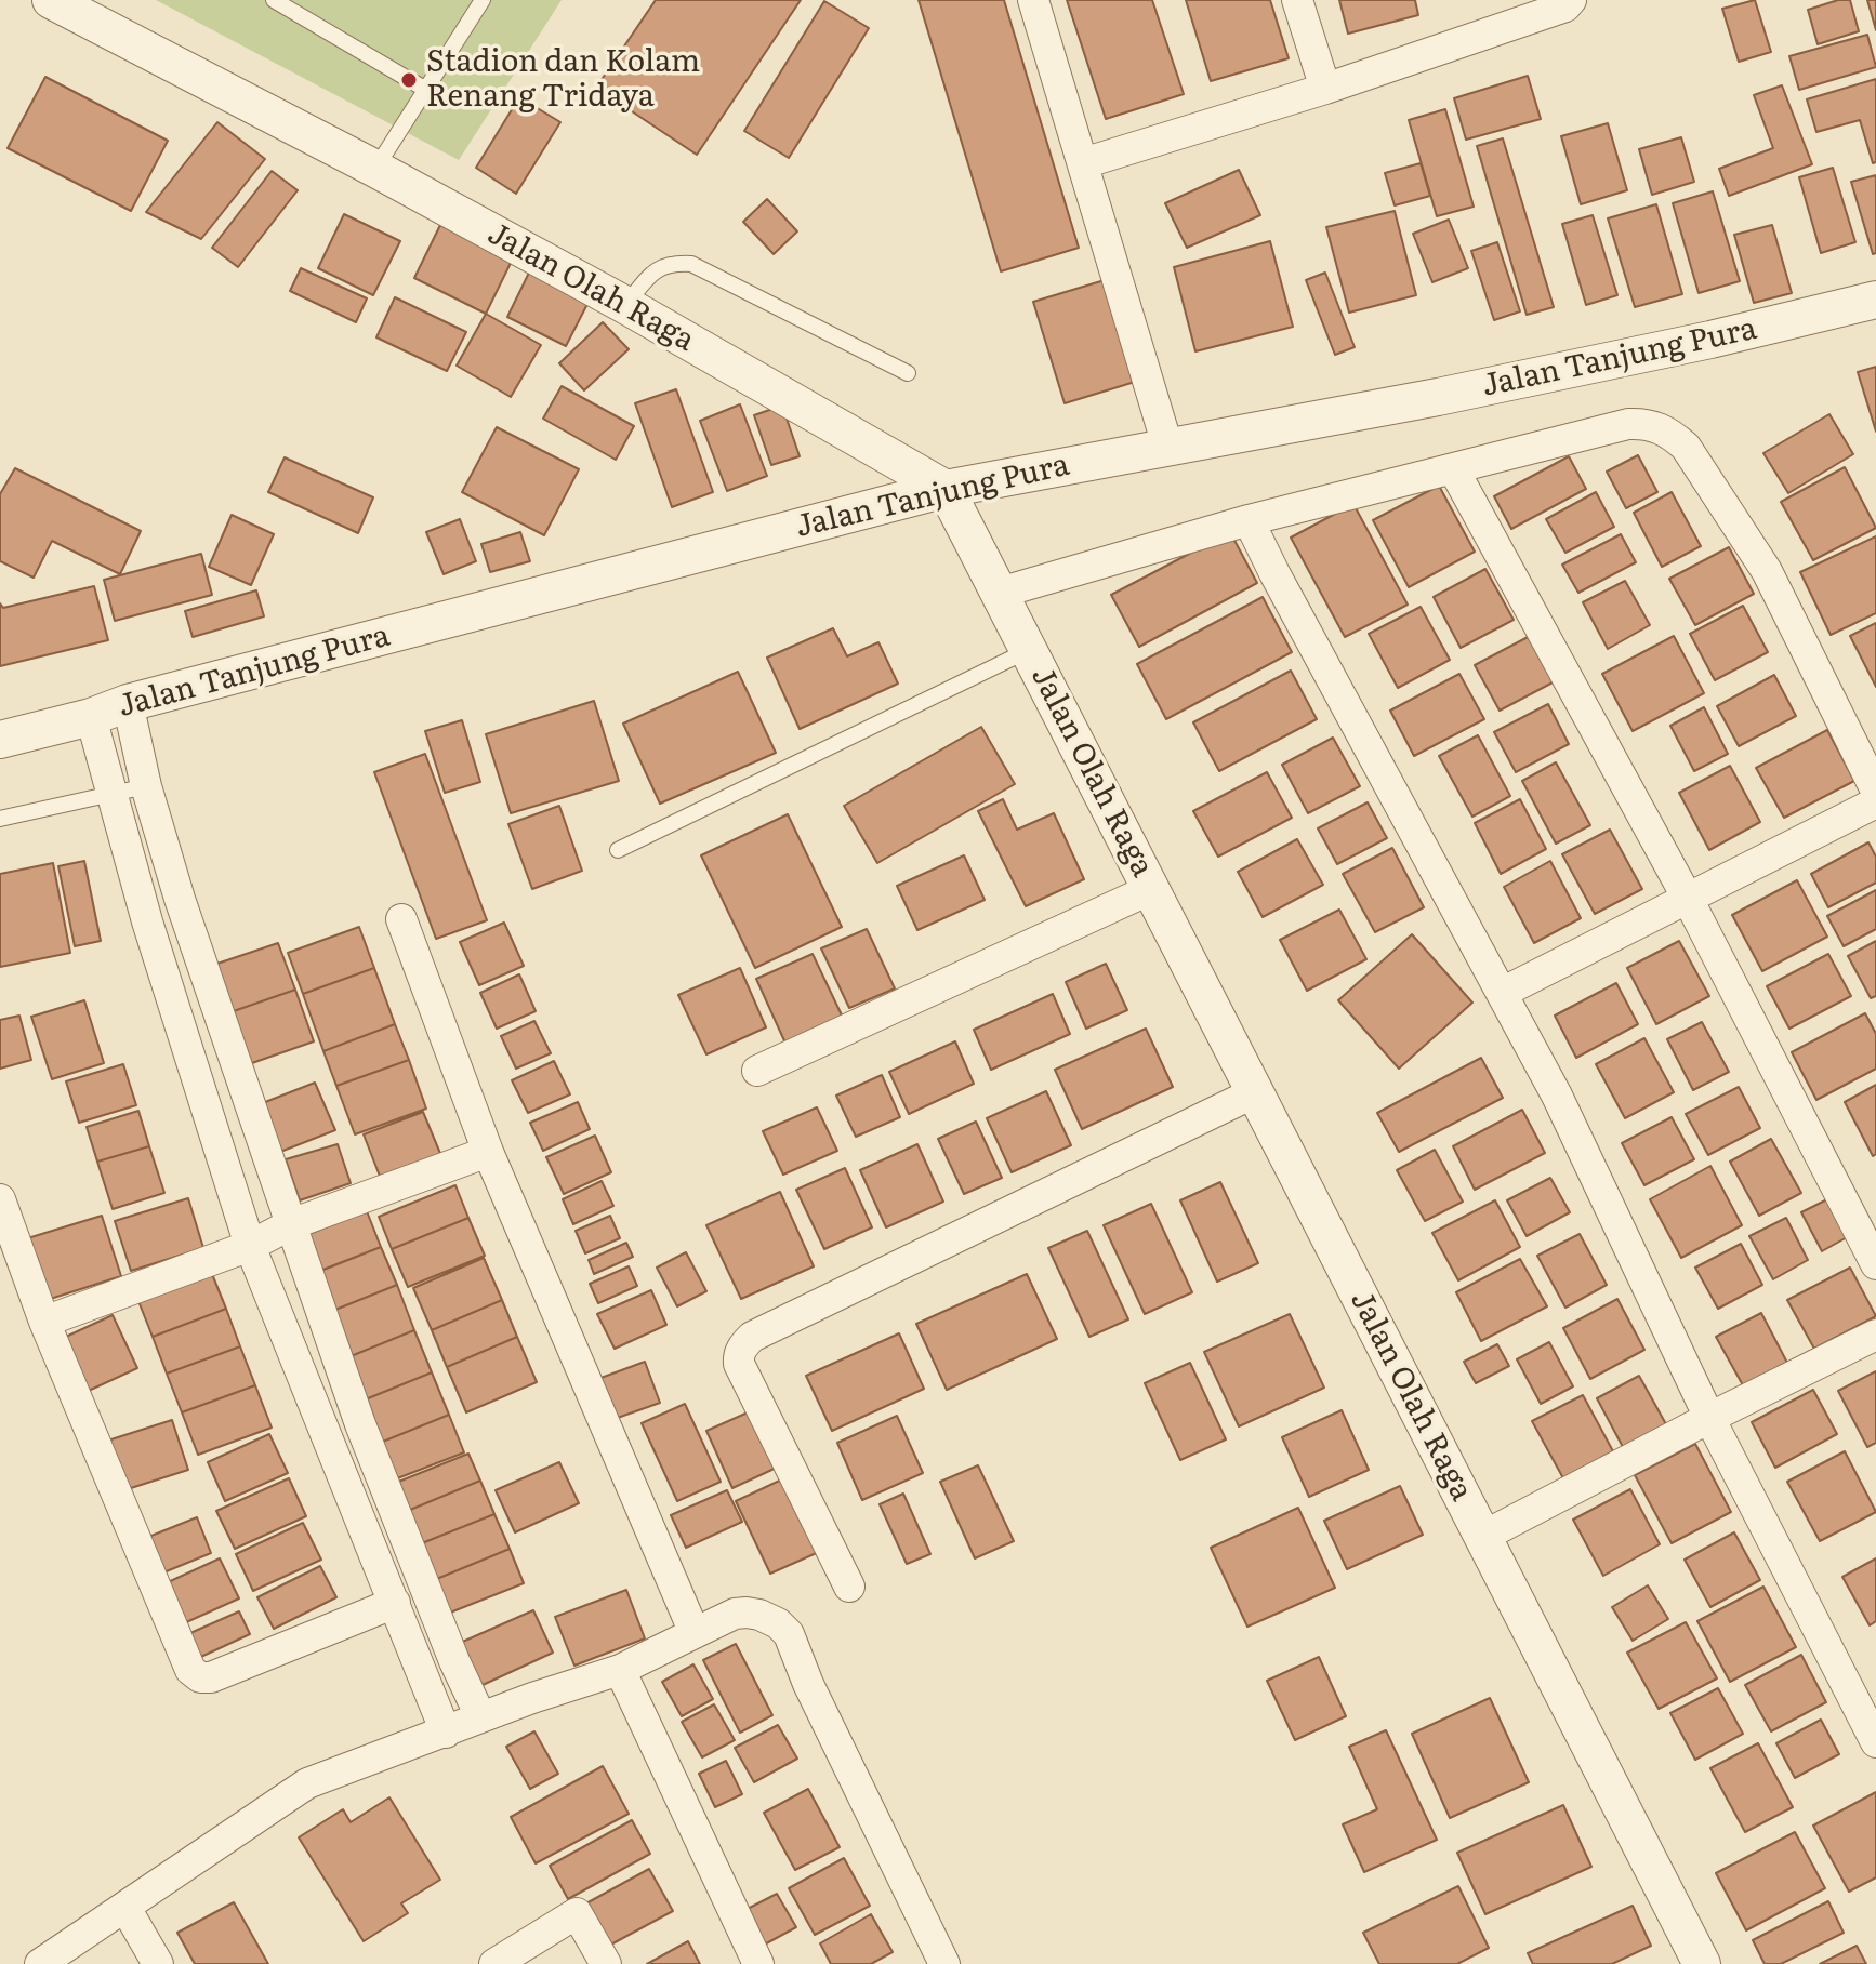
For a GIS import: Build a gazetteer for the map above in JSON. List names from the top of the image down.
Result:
{
  "streets": {
    "street": ["Jalan Olah Raga", "Jalan Tanjung Pura"]
  },
  "crossings": [
    ["Jalan Olah Raga", "Jalan Tanjung Pura"]
  ],
  "places": ["Stadion dan Kolam Renang Tridaya"]
}
